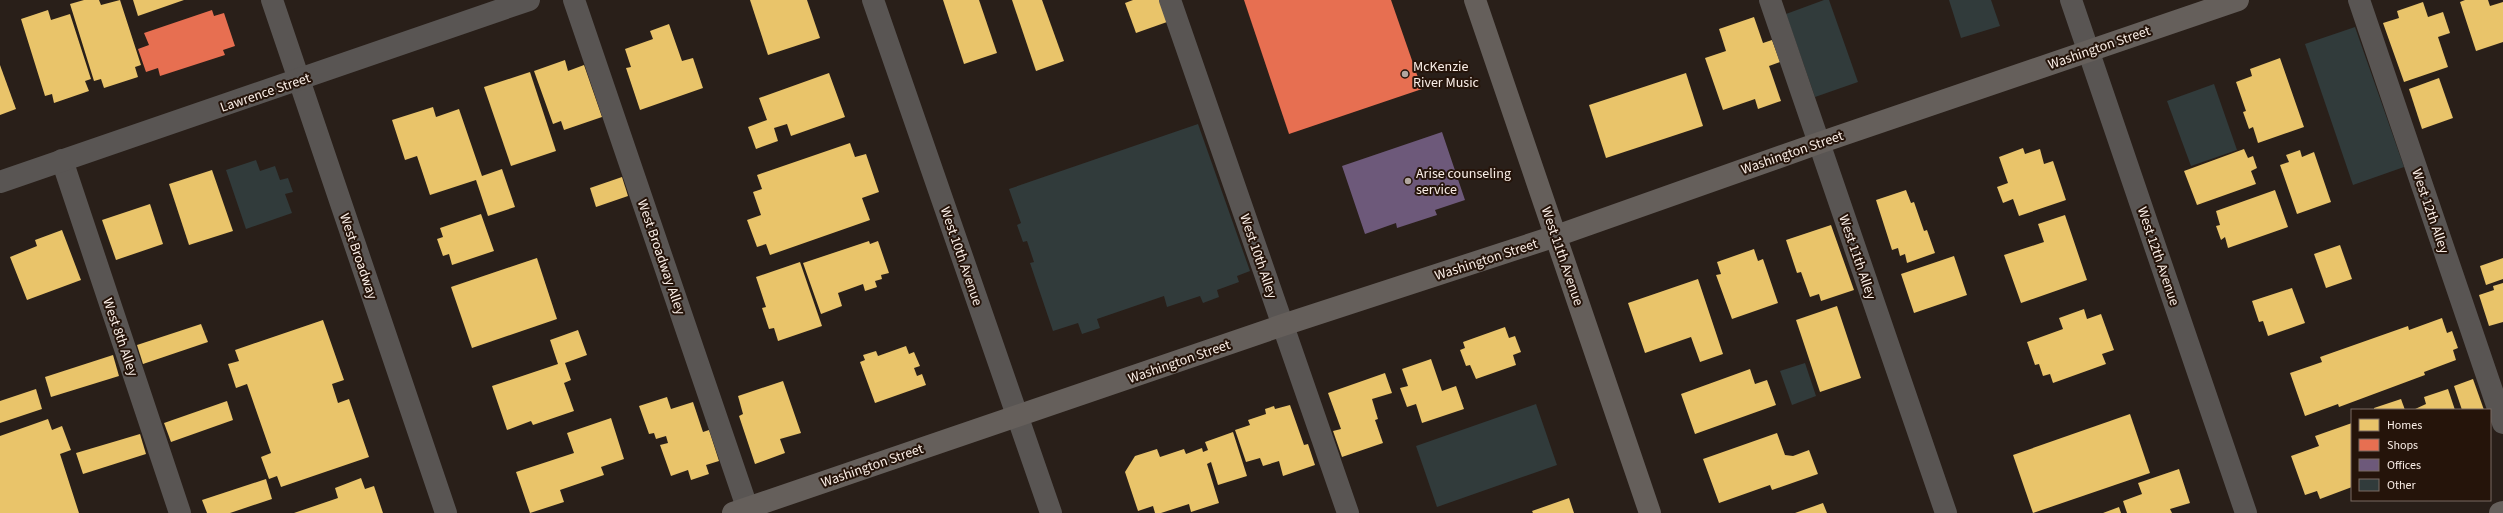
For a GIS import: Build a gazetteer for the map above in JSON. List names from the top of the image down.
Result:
{
  "streets": {
    "main road": ["Washington Street", "West 11th Avenue"],
    "street": [
      "Lawrence Street",
      "West 12th Alley",
      "West Broadway",
      "West 10th Avenue",
      "West 10th Alley",
      "West 12th Avenue",
      "West Broadway Alley",
      "West 11th Alley",
      "West 8th Alley"
    ]
  },
  "crossings": [
    ["Washington Street", "West 10th Avenue"],
    ["Washington Street", "West 10th Alley"],
    ["Washington Street", "West 11th Avenue"],
    ["Washington Street", "West 12th Avenue"],
    ["Washington Street", "West Broadway Alley"],
    ["Washington Street", "West 11th Alley"],
    ["Lawrence Street", "West Broadway"],
    ["Lawrence Street", "West 8th Alley"]
  ],
  "places": ["McKenzie River Music", "Arise counseling service"],
  "legend": [
    "Homes",
    "Shops",
    "Offices",
    "Other"
  ]
}
